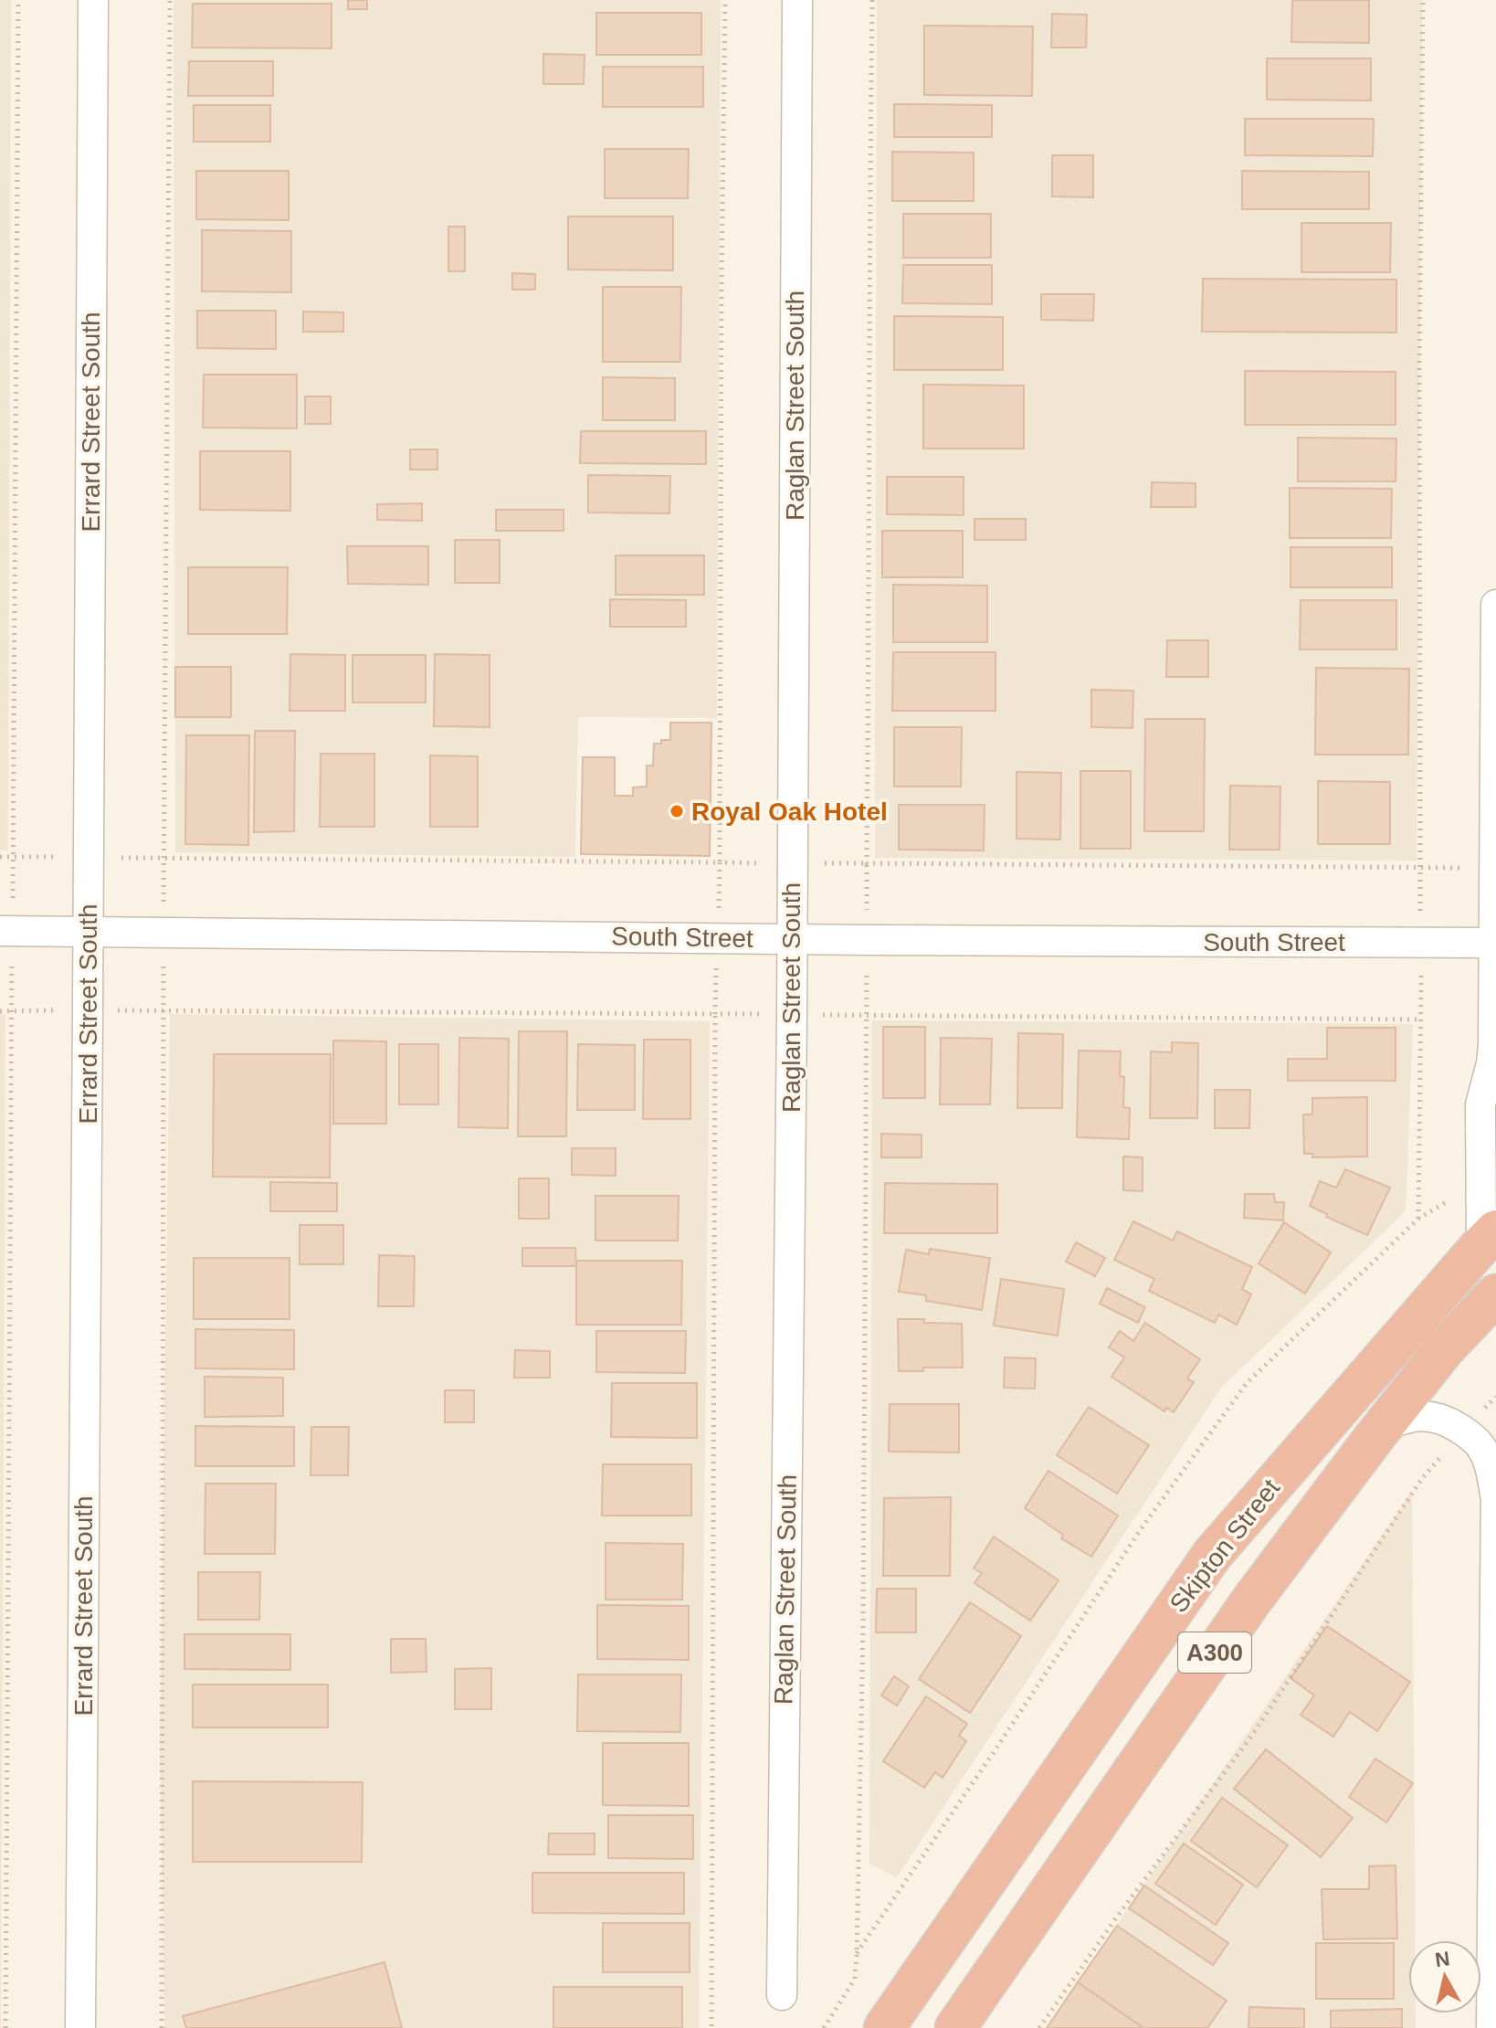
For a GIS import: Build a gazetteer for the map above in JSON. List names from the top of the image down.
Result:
{
  "streets": {
    "highway": ["Skipton Street", "A300"],
    "street": ["Raglan Street South", "Errard Street South", "South Street"]
  },
  "crossings": [
    ["Raglan Street South", "South Street"],
    ["Errard Street South", "South Street"]
  ],
  "places": ["Royal Oak Hotel"],
  "north": "top"
}
